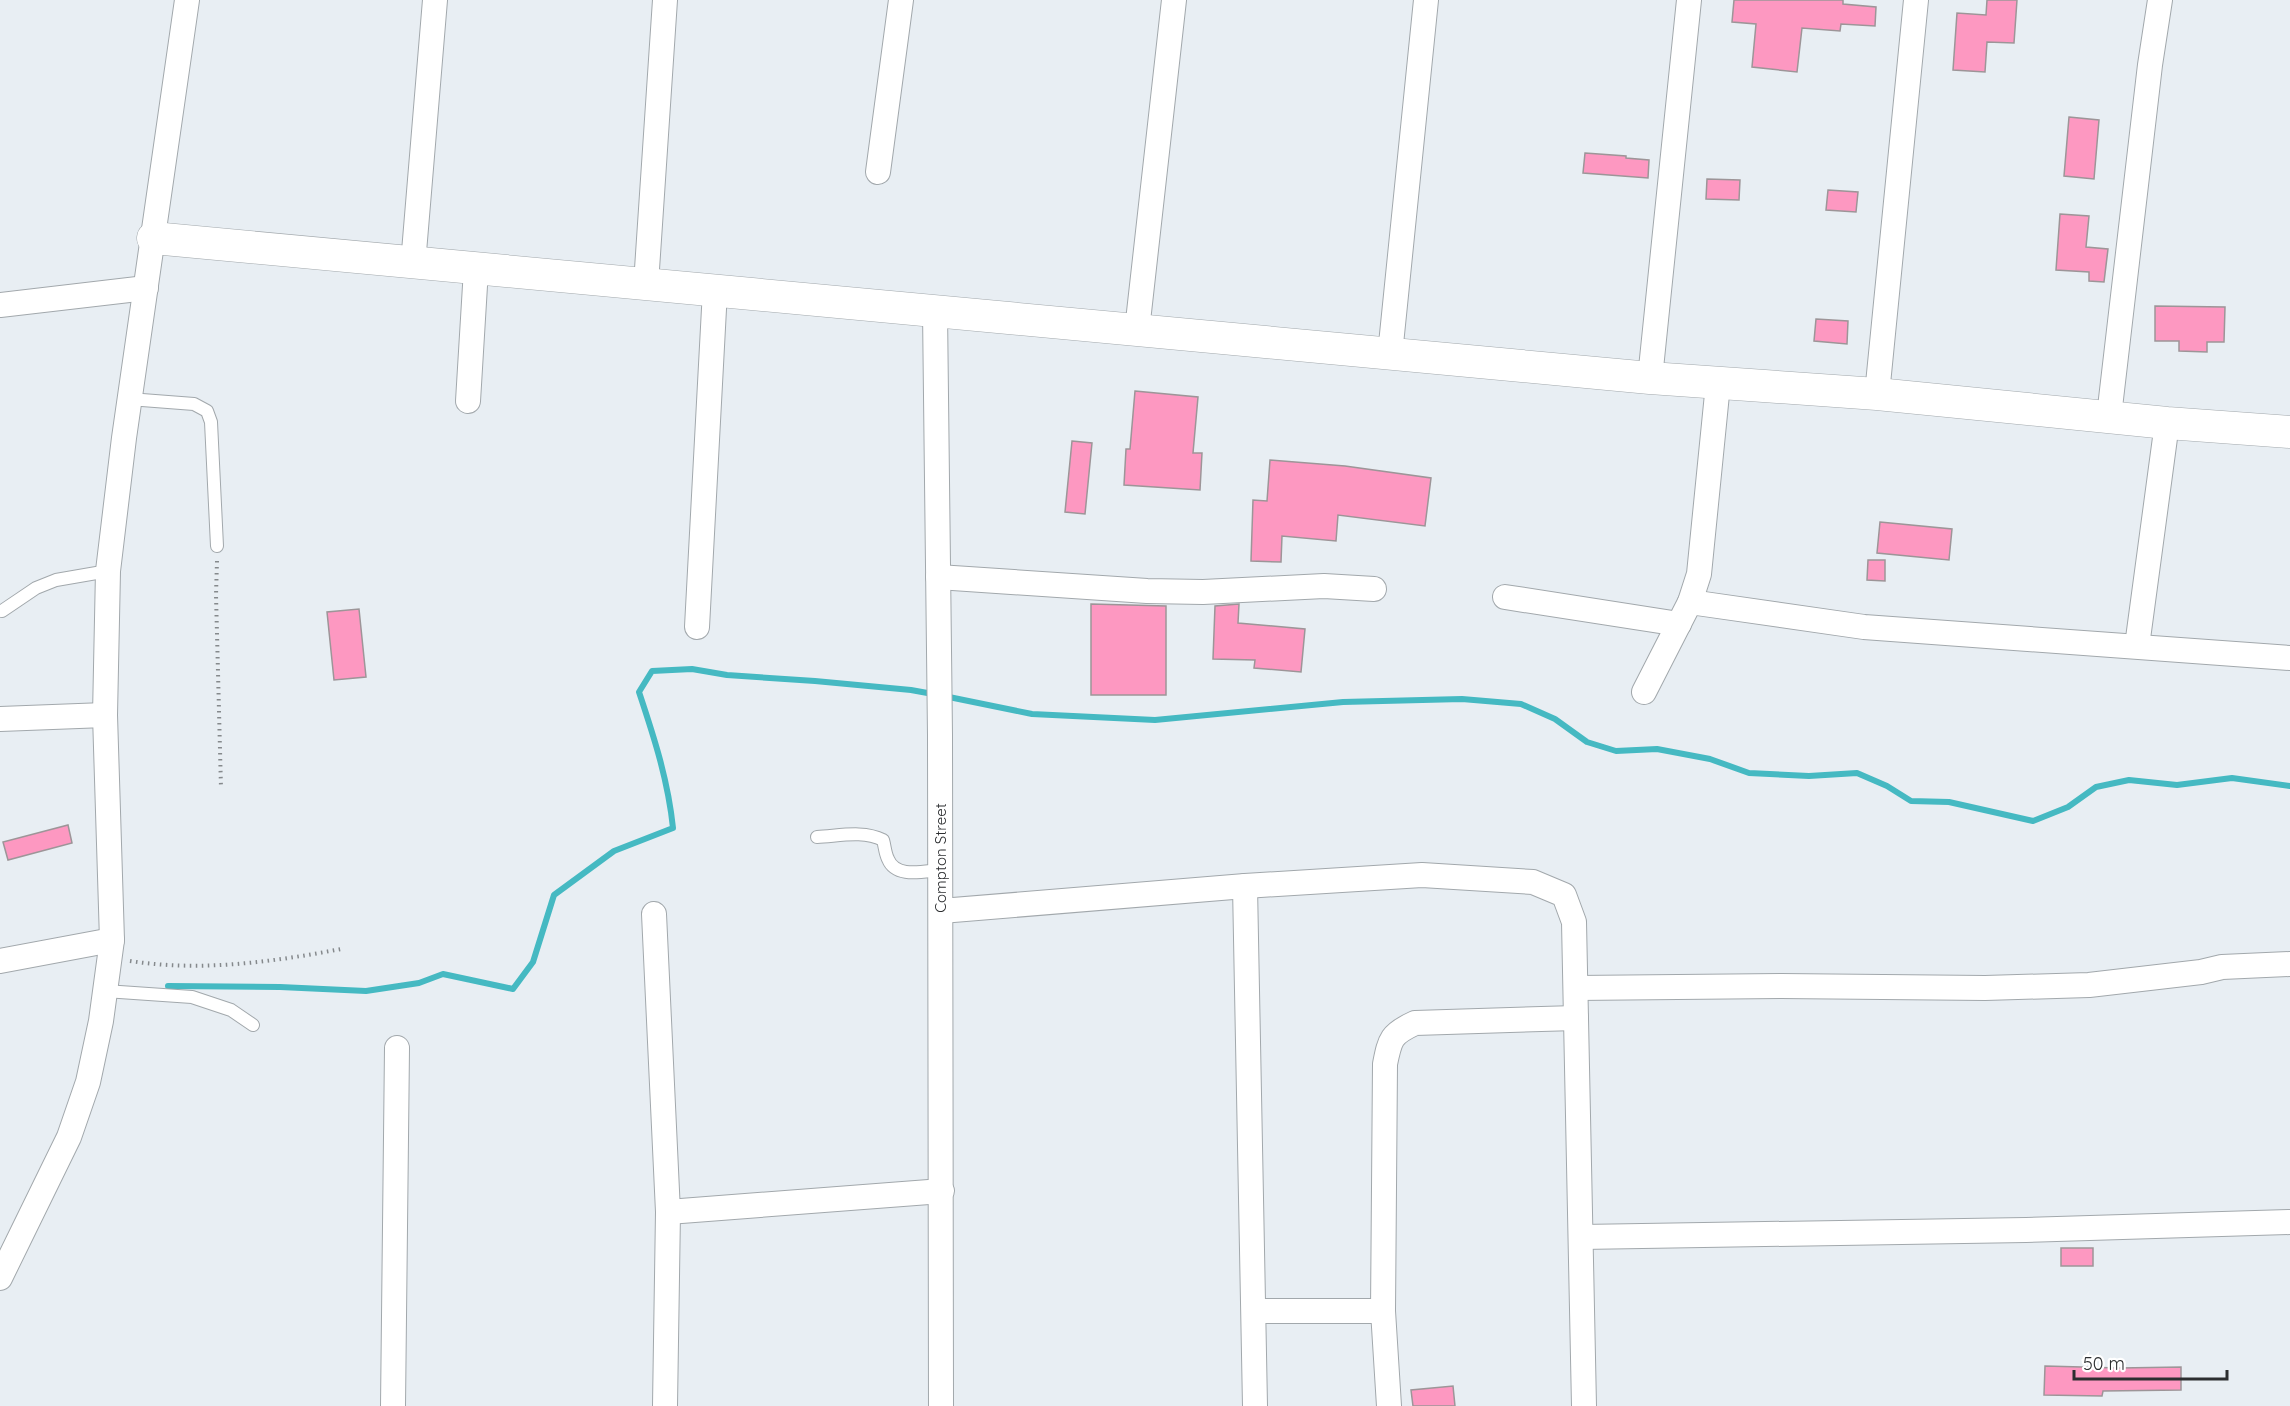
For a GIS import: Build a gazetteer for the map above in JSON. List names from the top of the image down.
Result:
{
  "streets": {
    "street": ["Compton Street"]
  },
  "scale_bar": "50 m"
}
